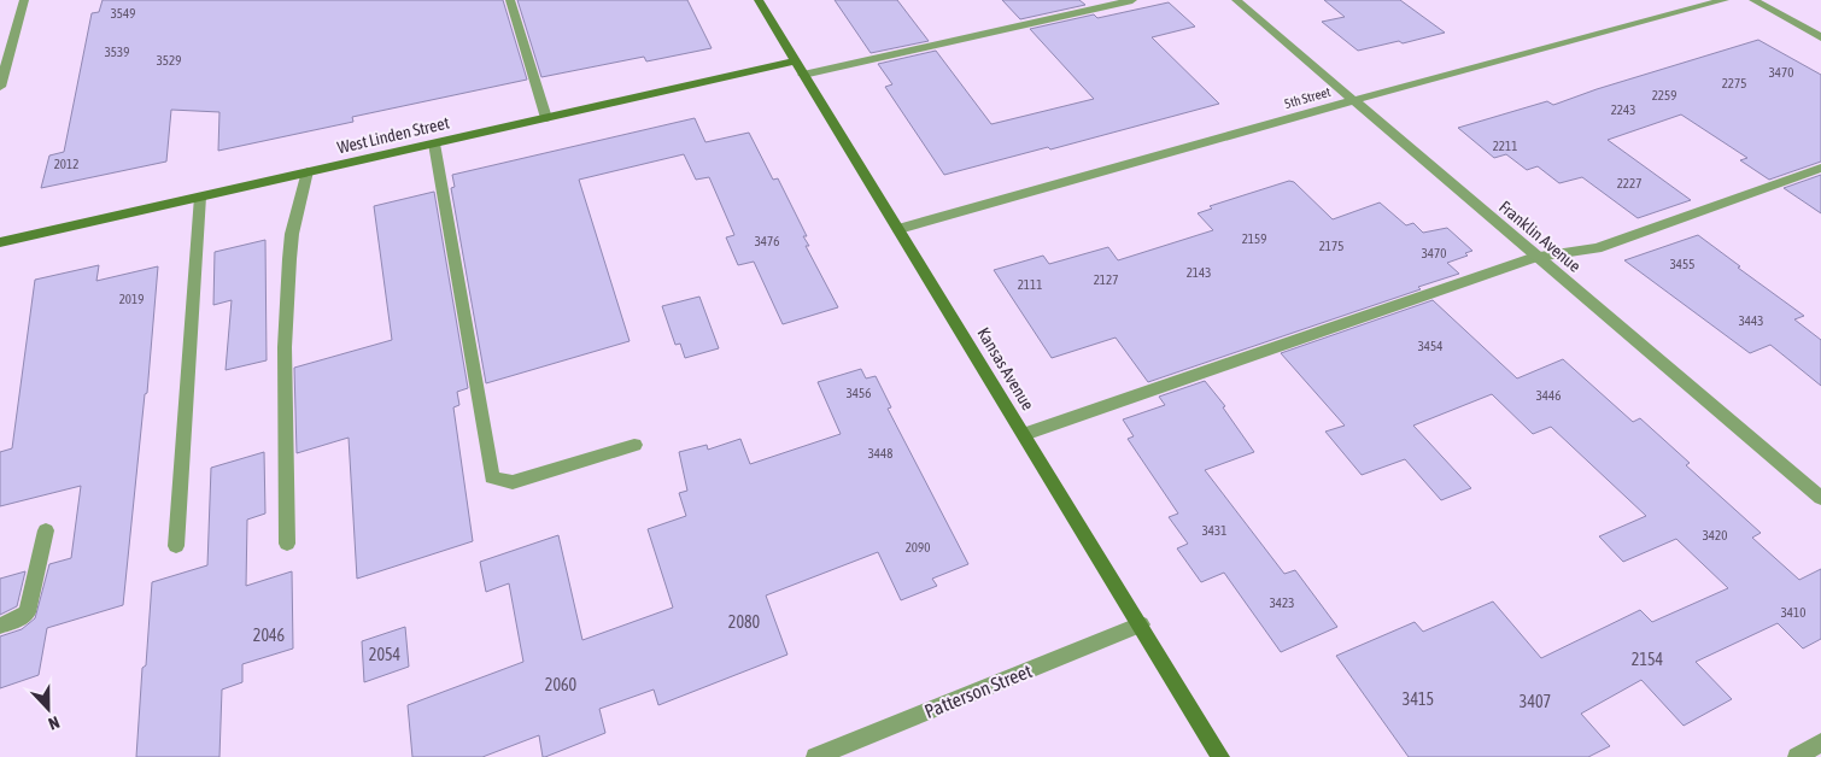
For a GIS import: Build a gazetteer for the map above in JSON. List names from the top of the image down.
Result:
{
  "streets": {
    "street": [
      "5th Street",
      "West Linden Street",
      "Franklin Avenue",
      "Kansas Avenue",
      "Patterson Street"
    ]
  },
  "crossings": [
    ["5th Street", "Franklin Avenue"],
    ["5th Street", "Kansas Avenue"],
    ["West Linden Street", "Kansas Avenue"],
    ["Kansas Avenue", "Patterson Street"]
  ],
  "house_numbers": [
    "3549",
    "3539",
    "3529",
    "3470",
    "2275",
    "2259",
    "2243",
    "2211",
    "2012",
    "2227",
    "2159",
    "3476",
    "2175",
    "3470",
    "3455",
    "2143",
    "2127",
    "2111",
    "2019",
    "3443",
    "3454",
    "3456",
    "3446",
    "3448",
    "3431",
    "3420",
    "2090",
    "3423",
    "3410",
    "2080",
    "2046",
    "2054",
    "2154",
    "2060",
    "3415",
    "3407"
  ],
  "north": "bottom"
}
